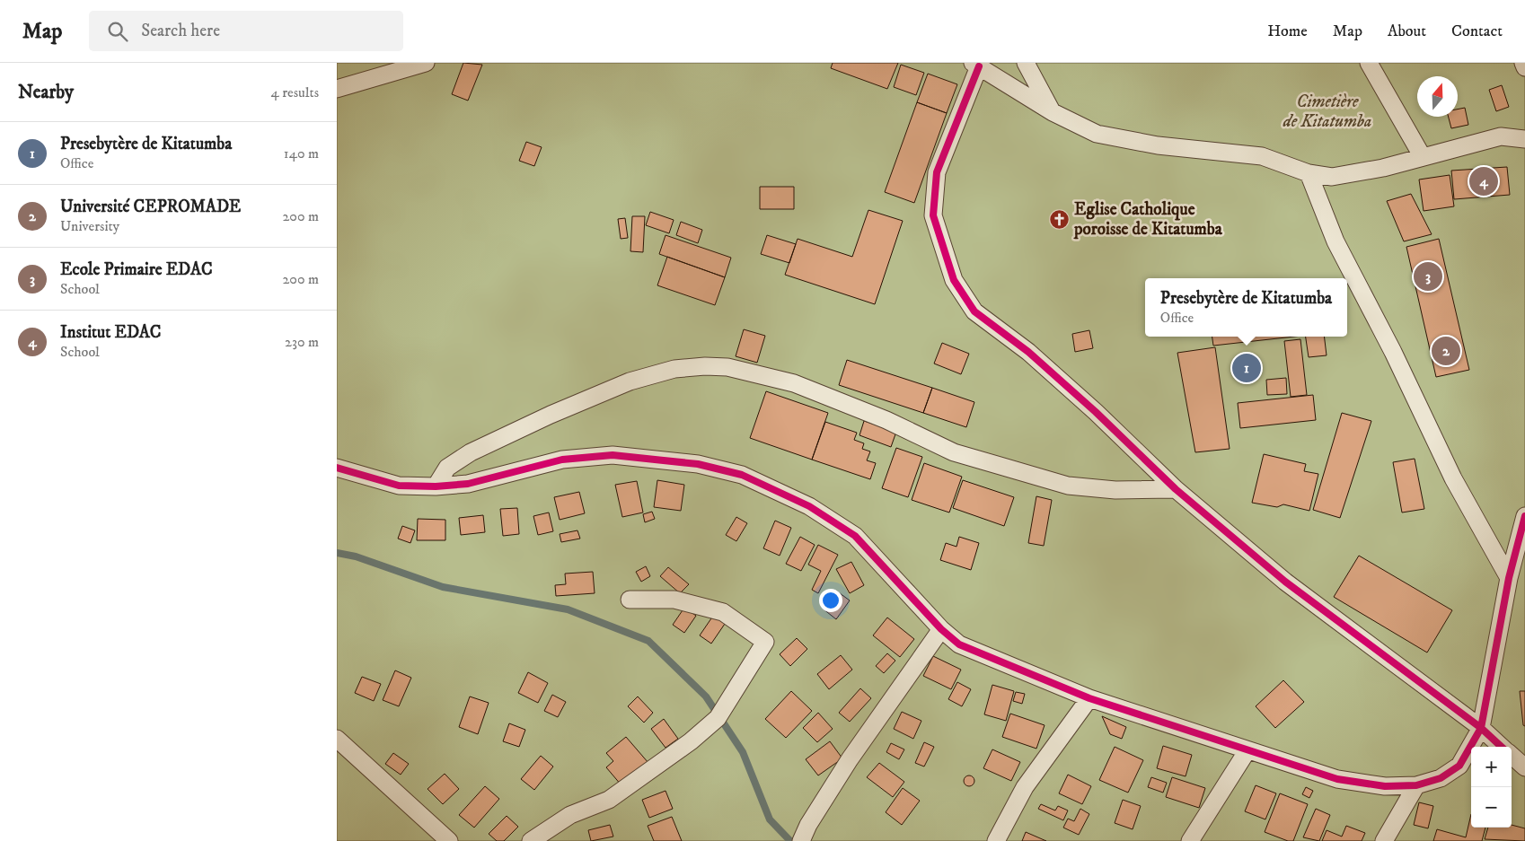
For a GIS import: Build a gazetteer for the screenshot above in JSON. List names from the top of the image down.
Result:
{
  "parks": ["Cimetière de Kitatumba"],
  "places": {
    "church": ["Eglise Catholique poroisse de Kitatumba"]
  },
  "north": "top",
  "page": {
    "header": "Map",
    "search": "Search here",
    "nav": [
      "Home",
      "Map",
      "About",
      "Contact"
    ],
    "heading": ["Nearby", "4 results"],
    "list": [
      {
        "mark": "1",
        "name": "Presebytère de Kitatumba",
        "note": "Office",
        "value": "140 m"
      },
      {
        "mark": "2",
        "name": "Université CEPROMADE",
        "note": "University",
        "value": "200 m"
      },
      {
        "mark": "3",
        "name": "Ecole Primaire EDAC",
        "note": "School",
        "value": "200 m"
      },
      {
        "mark": "4",
        "name": "Institut EDAC",
        "note": "School",
        "value": "230 m"
      }
    ],
    "pins": [
      "4",
      "3",
      "2",
      "1"
    ],
    "popup": ["Presebytère de Kitatumba", "Office"],
    "map_buttons": ["+", "−"]
  }
}
